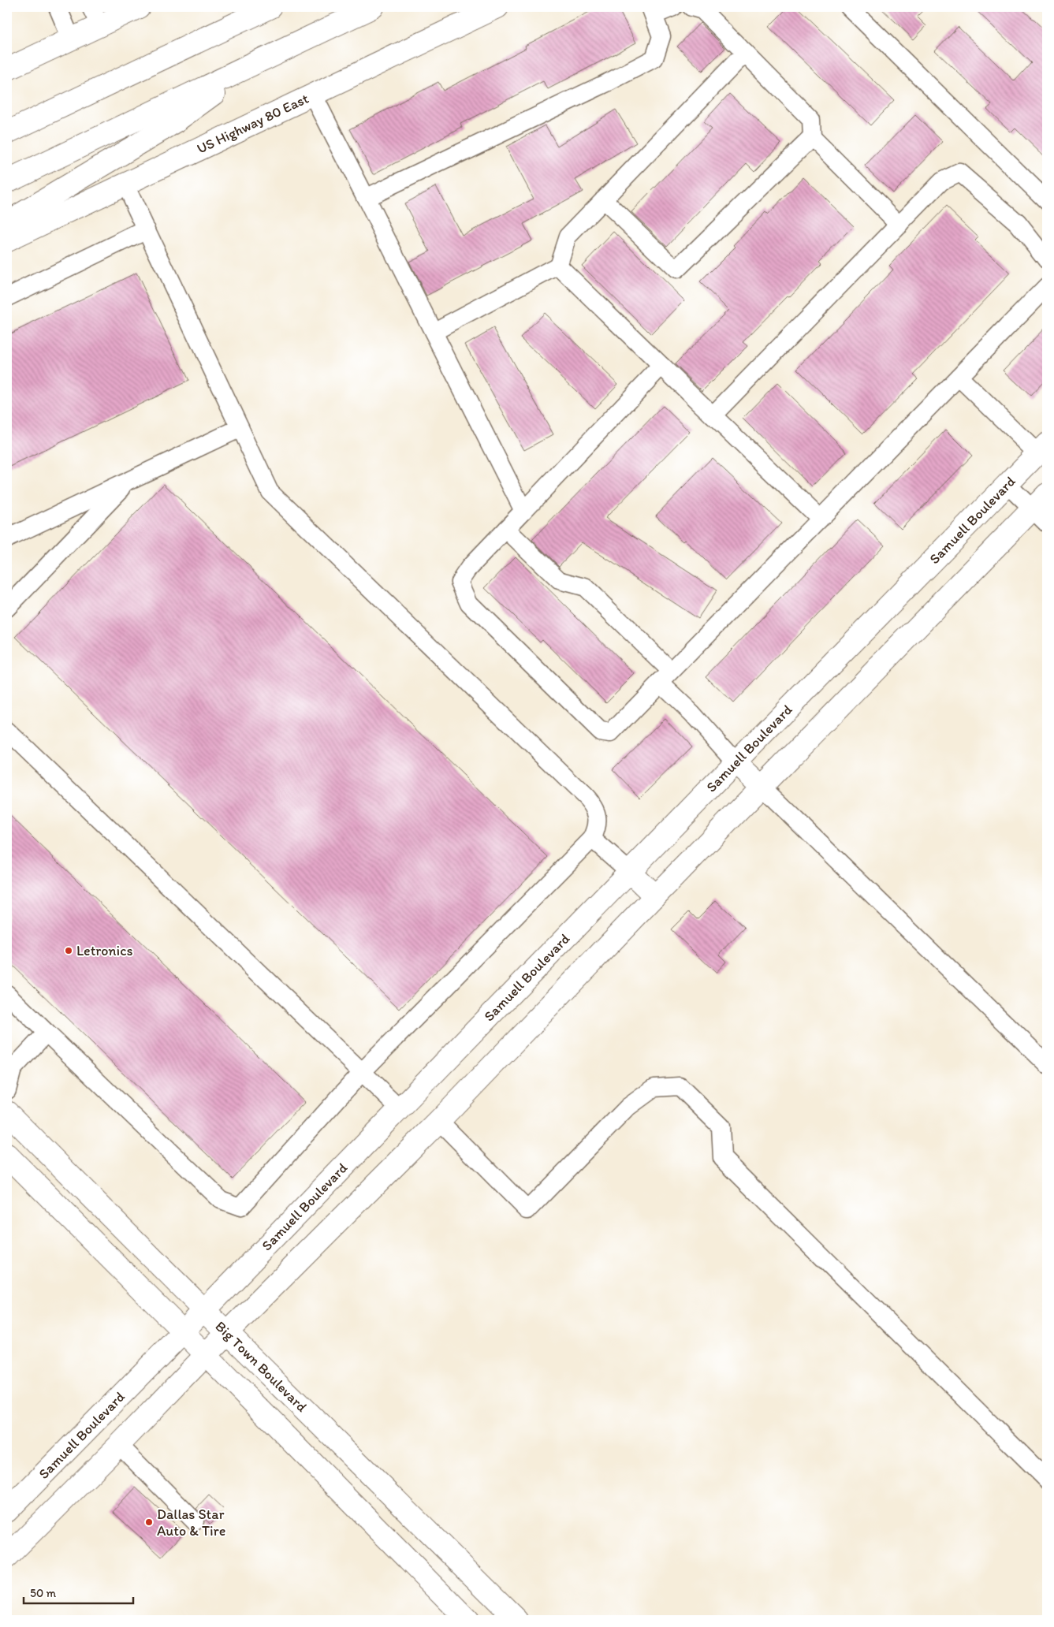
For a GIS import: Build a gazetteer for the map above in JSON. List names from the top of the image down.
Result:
{
  "streets": {
    "main road": ["US Highway 80 East", "Samuell Boulevard", "Big Town Boulevard"]
  },
  "crossings": [
    ["Samuell Boulevard", "Big Town Boulevard"]
  ],
  "places": ["Letronics", "Dallas Star Auto & Tire"],
  "scale_bar": "50 m"
}
